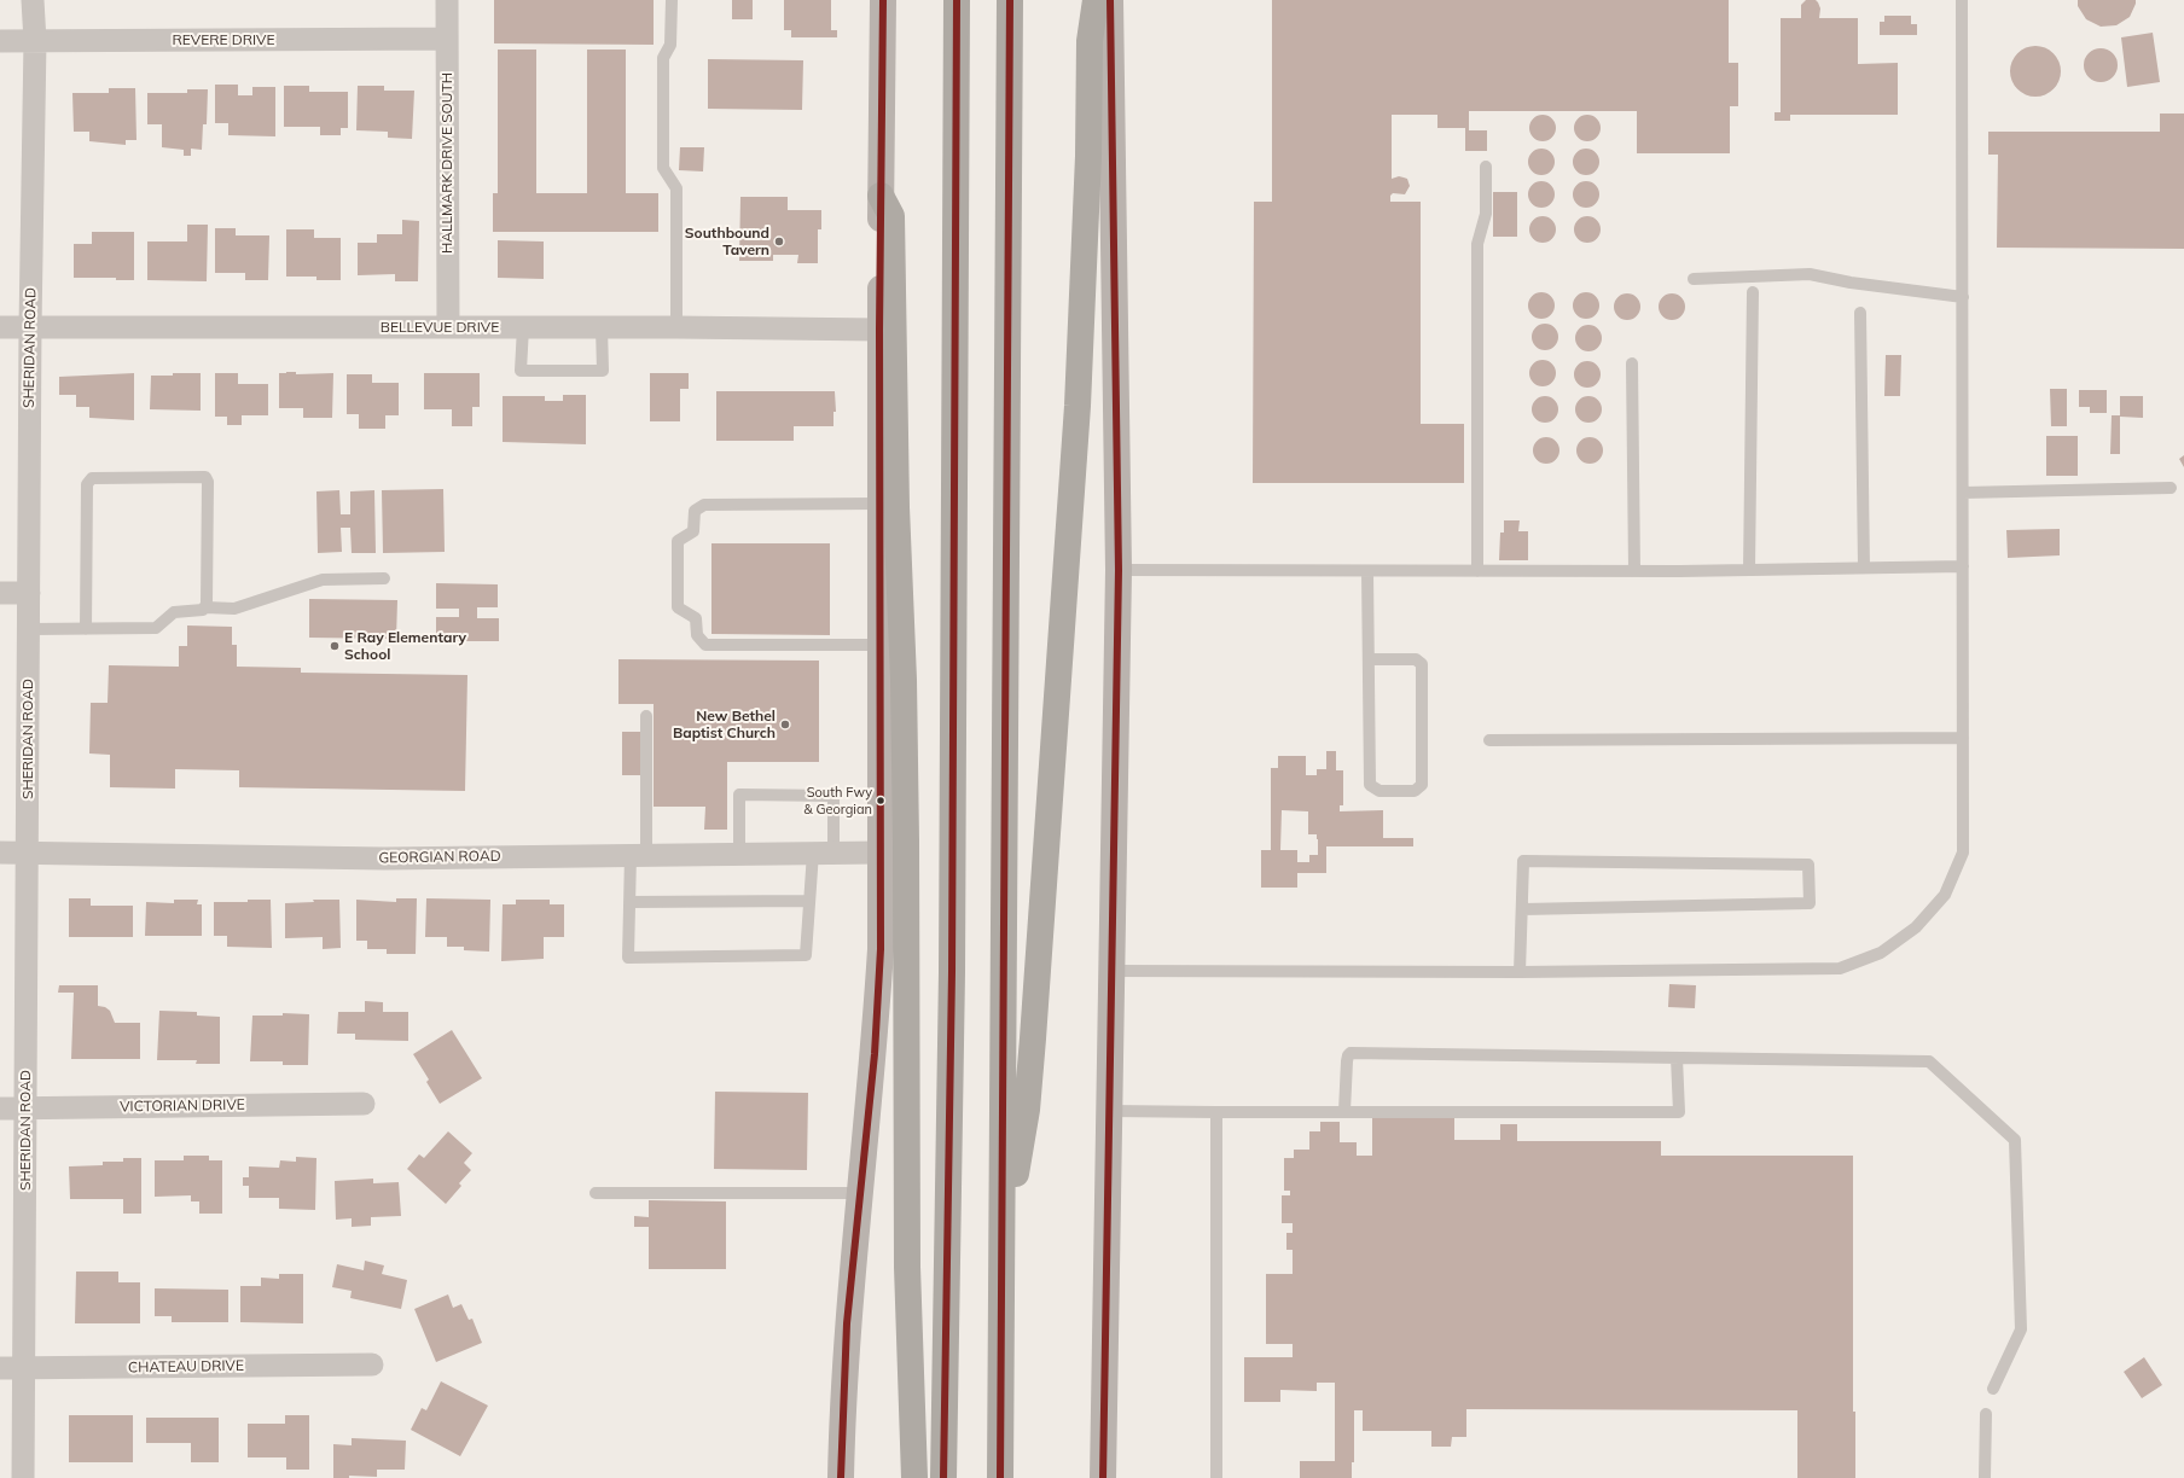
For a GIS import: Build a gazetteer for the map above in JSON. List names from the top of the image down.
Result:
{
  "streets": {
    "street": [
      "REVERE DRIVE",
      "HALLMARK DRIVE SOUTH",
      "BELLEVUE DRIVE",
      "SHERIDAN ROAD",
      "GEORGIAN ROAD",
      "VICTORIAN DRIVE",
      "CHATEAU DRIVE"
    ]
  },
  "crossings": [
    ["REVERE DRIVE", "HALLMARK DRIVE SOUTH"],
    ["REVERE DRIVE", "SHERIDAN ROAD"],
    ["HALLMARK DRIVE SOUTH", "BELLEVUE DRIVE"],
    ["BELLEVUE DRIVE", "SHERIDAN ROAD"],
    ["SHERIDAN ROAD", "GEORGIAN ROAD"],
    ["SHERIDAN ROAD", "VICTORIAN DRIVE"],
    ["SHERIDAN ROAD", "CHATEAU DRIVE"]
  ],
  "places": [
    "Southbound Tavern",
    "E Ray Elementary School",
    "New Bethel Baptist Church",
    "South Fwy & Georgian"
  ]
}
